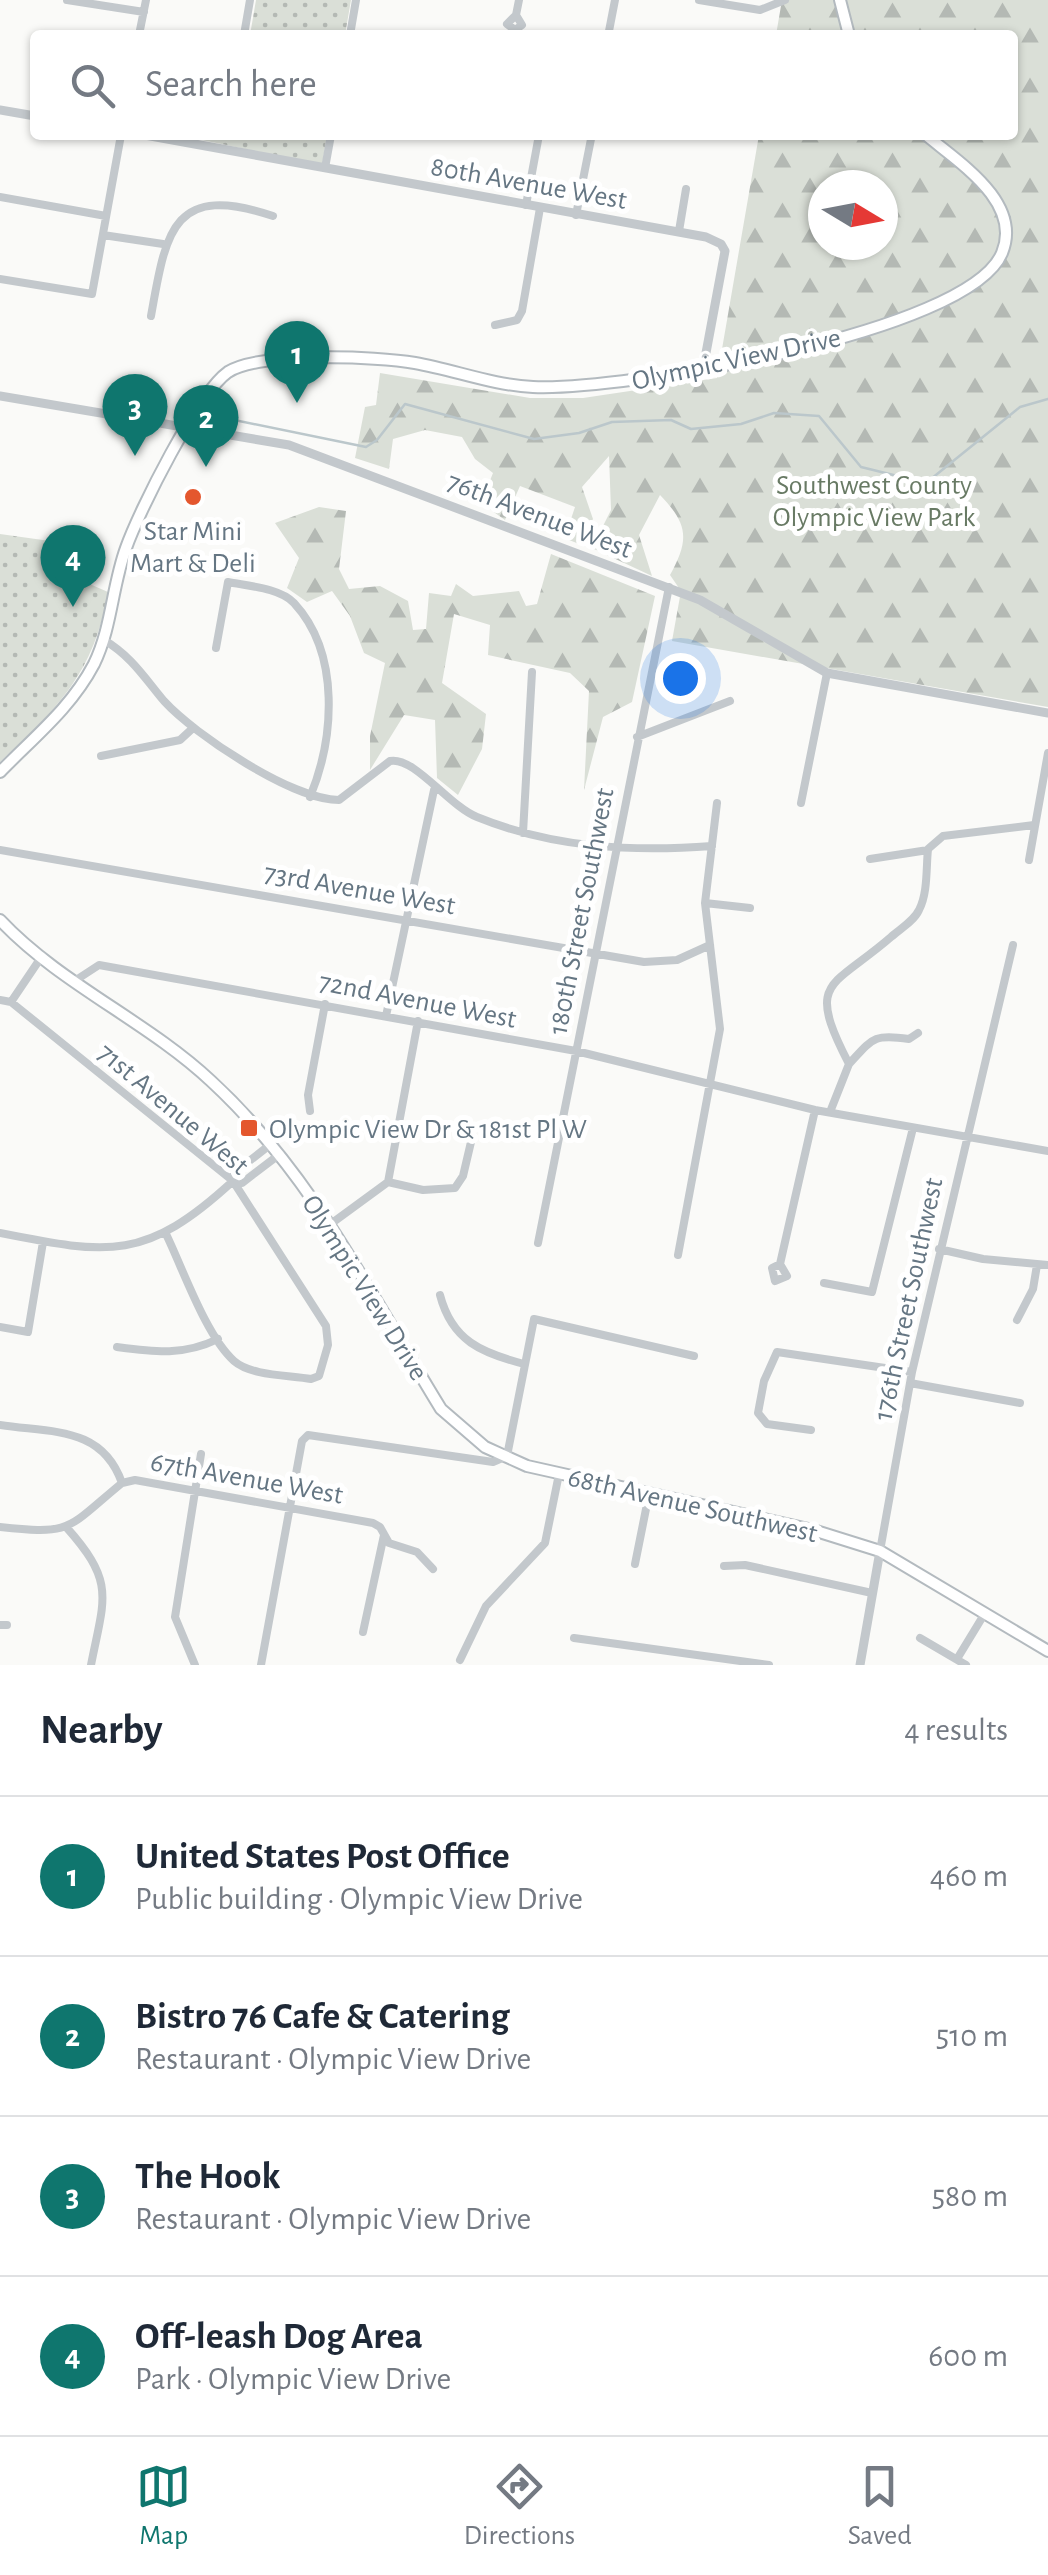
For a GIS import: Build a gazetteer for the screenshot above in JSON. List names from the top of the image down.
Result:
{
  "streets": {
    "main road": ["Olympic View Drive", "68th Avenue Southwest"],
    "street": [
      "80th Avenue West",
      "76th Avenue West",
      "73rd Avenue West",
      "180th Street Southwest",
      "72nd Avenue West",
      "71st Avenue West",
      "176th Street Southwest",
      "67th Avenue West"
    ]
  },
  "crossings": [
    ["80th Avenue West", "Olympic View Drive"],
    ["Olympic View Drive", "76th Avenue West"],
    ["Olympic View Drive", "72nd Avenue West"],
    ["Olympic View Drive", "68th Avenue Southwest"],
    ["76th Avenue West", "180th Street Southwest"],
    ["73rd Avenue West", "180th Street Southwest"],
    ["180th Street Southwest", "72nd Avenue West"],
    ["72nd Avenue West", "176th Street Southwest"],
    ["176th Street Southwest", "68th Avenue Southwest"]
  ],
  "parks": ["Southwest County Olympic View Park"],
  "places": {
    "other": ["Star Mini Mart & Deli"],
    "transit": ["Olympic View Dr & 181st Pl W"]
  },
  "north": "right",
  "page": {
    "search": "Search here",
    "pins": [
      "1",
      "3",
      "2",
      "4"
    ],
    "heading": ["Nearby", "4 results"],
    "list": [
      {
        "mark": "1",
        "name": "United States Post Office",
        "note": "Public building · Olympic View Drive",
        "value": "460 m"
      },
      {
        "mark": "2",
        "name": "Bistro 76 Cafe & Catering",
        "note": "Restaurant · Olympic View Drive",
        "value": "510 m"
      },
      {
        "mark": "3",
        "name": "The Hook",
        "note": "Restaurant · Olympic View Drive",
        "value": "580 m"
      },
      {
        "mark": "4",
        "name": "Off-leash Dog Area",
        "note": "Park · Olympic View Drive",
        "value": "600 m"
      }
    ],
    "nav": ["Map", "Directions", "Saved"]
  }
}
